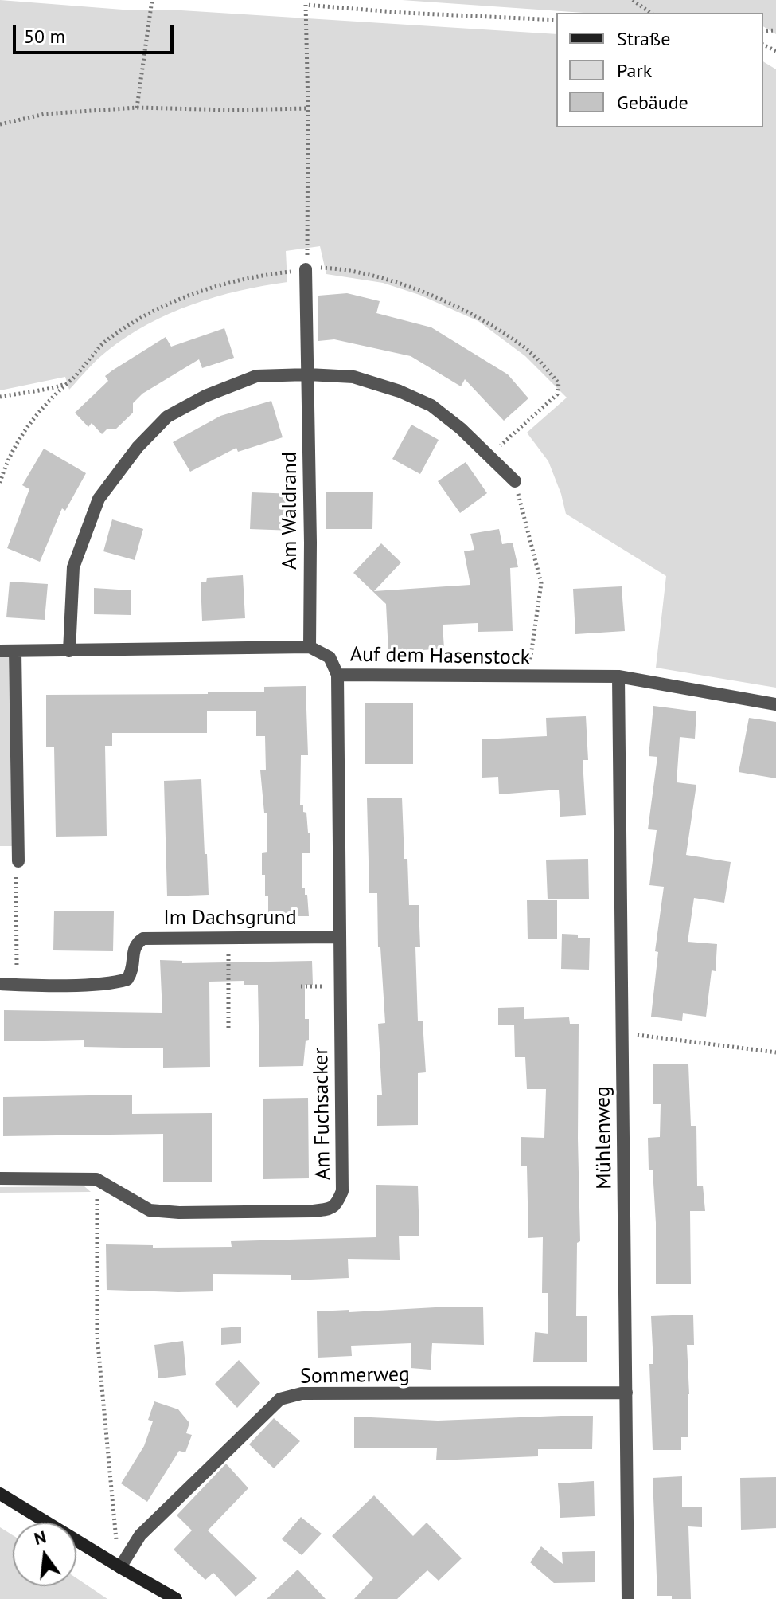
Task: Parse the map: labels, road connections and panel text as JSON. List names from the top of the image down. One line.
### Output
{"streets":{"street":["Am Waldrand","Auf dem Hasenstock","Im Dachsgrund","Am Fuchsacker","Mühlenweg","Sommerweg"]},"crossings":[["Am Waldrand","Auf dem Hasenstock"],["Auf dem Hasenstock","Am Fuchsacker"],["Auf dem Hasenstock","Mühlenweg"],["Im Dachsgrund","Am Fuchsacker"],["Mühlenweg","Sommerweg"]],"legend":["Straße","Park","Gebäude"],"scale_bar":"50 m","north":"top"}
